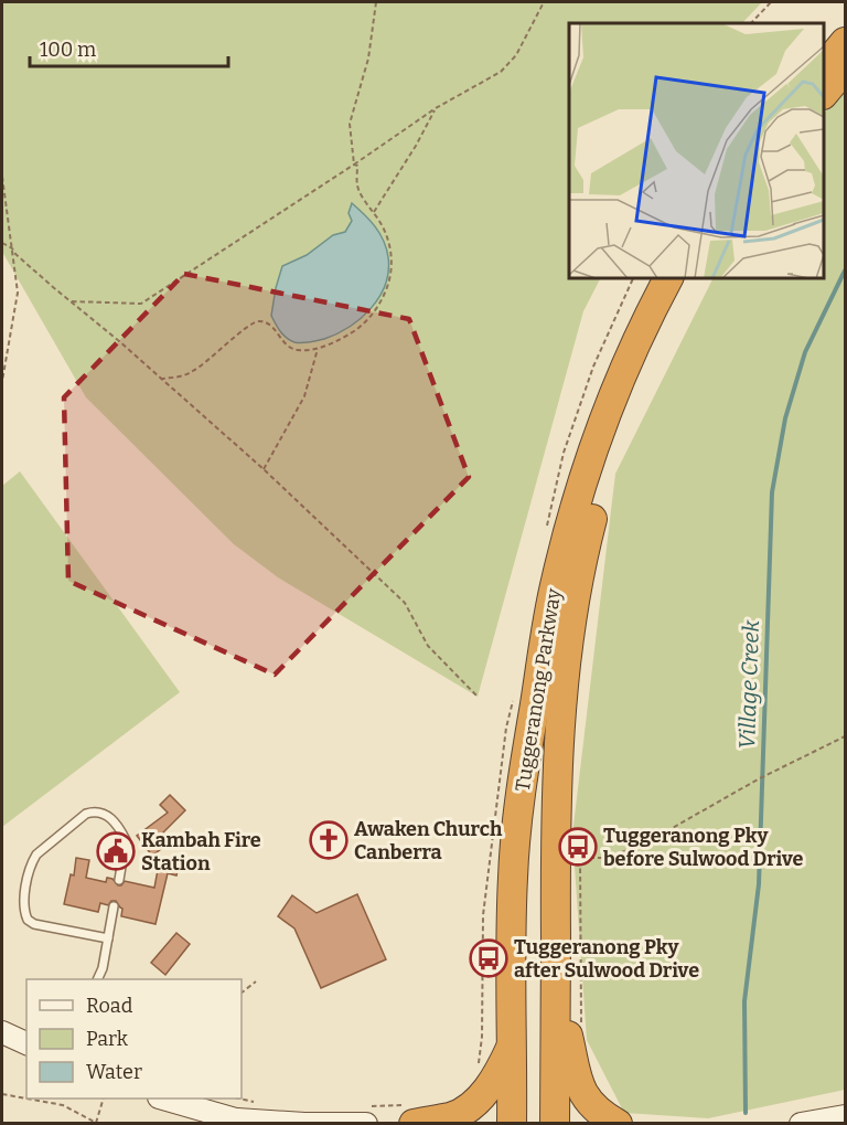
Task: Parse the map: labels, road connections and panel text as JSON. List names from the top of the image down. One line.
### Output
{"streets":{"highway":["Tuggeranong Parkway"]},"water":["Village Creek"],"places":{"church":["Awaken Church Canberra"],"bus stop":["Tuggeranong Pky before Sulwood Drive","Tuggeranong Pky after Sulwood Drive"],"public building":["Kambah Fire Station"]},"legend":["Road","Park","Water"],"scale_bar":"100 m"}
